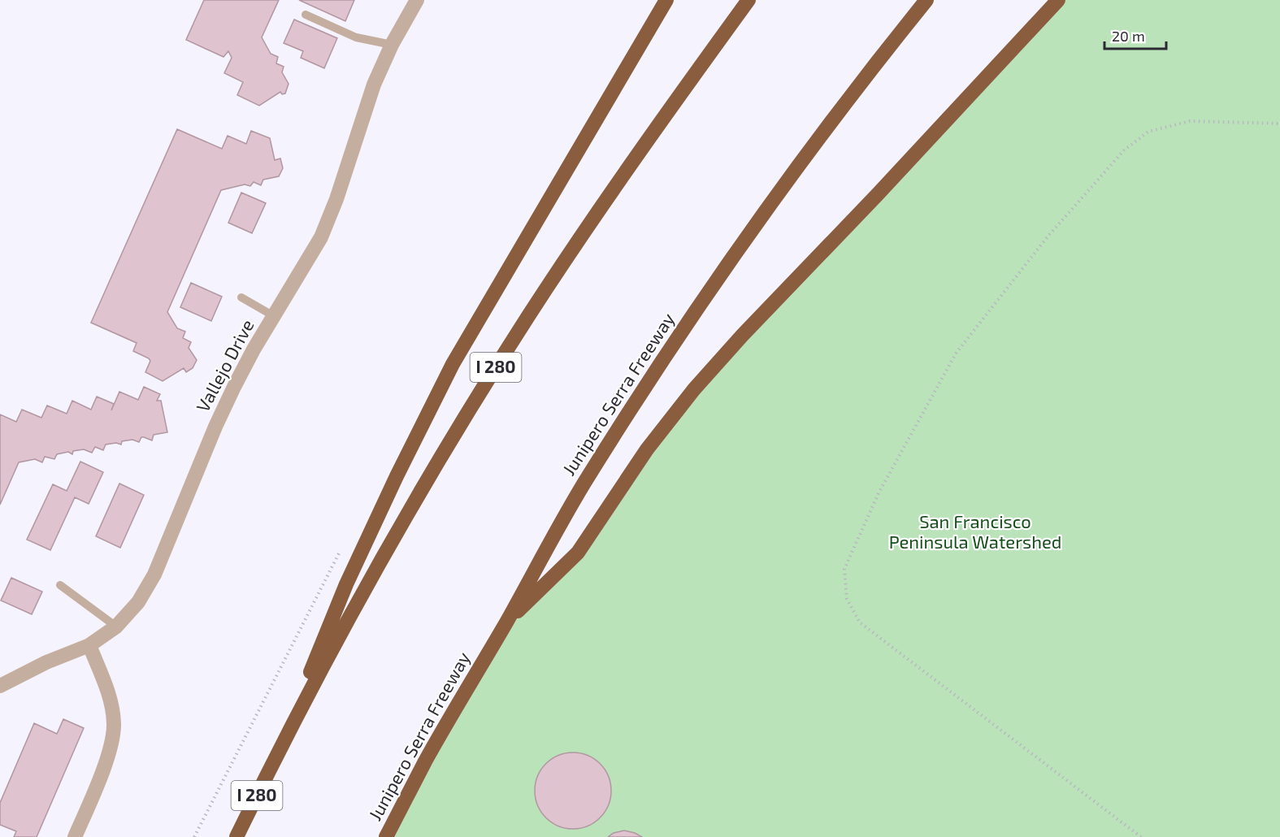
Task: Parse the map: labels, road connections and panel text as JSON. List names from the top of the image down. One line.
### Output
{"streets":{"highway":["I 280","Junipero Serra Freeway"],"street":["Vallejo Drive"]},"parks":["San Francisco Peninsula Watershed"],"scale_bar":"20 m"}
